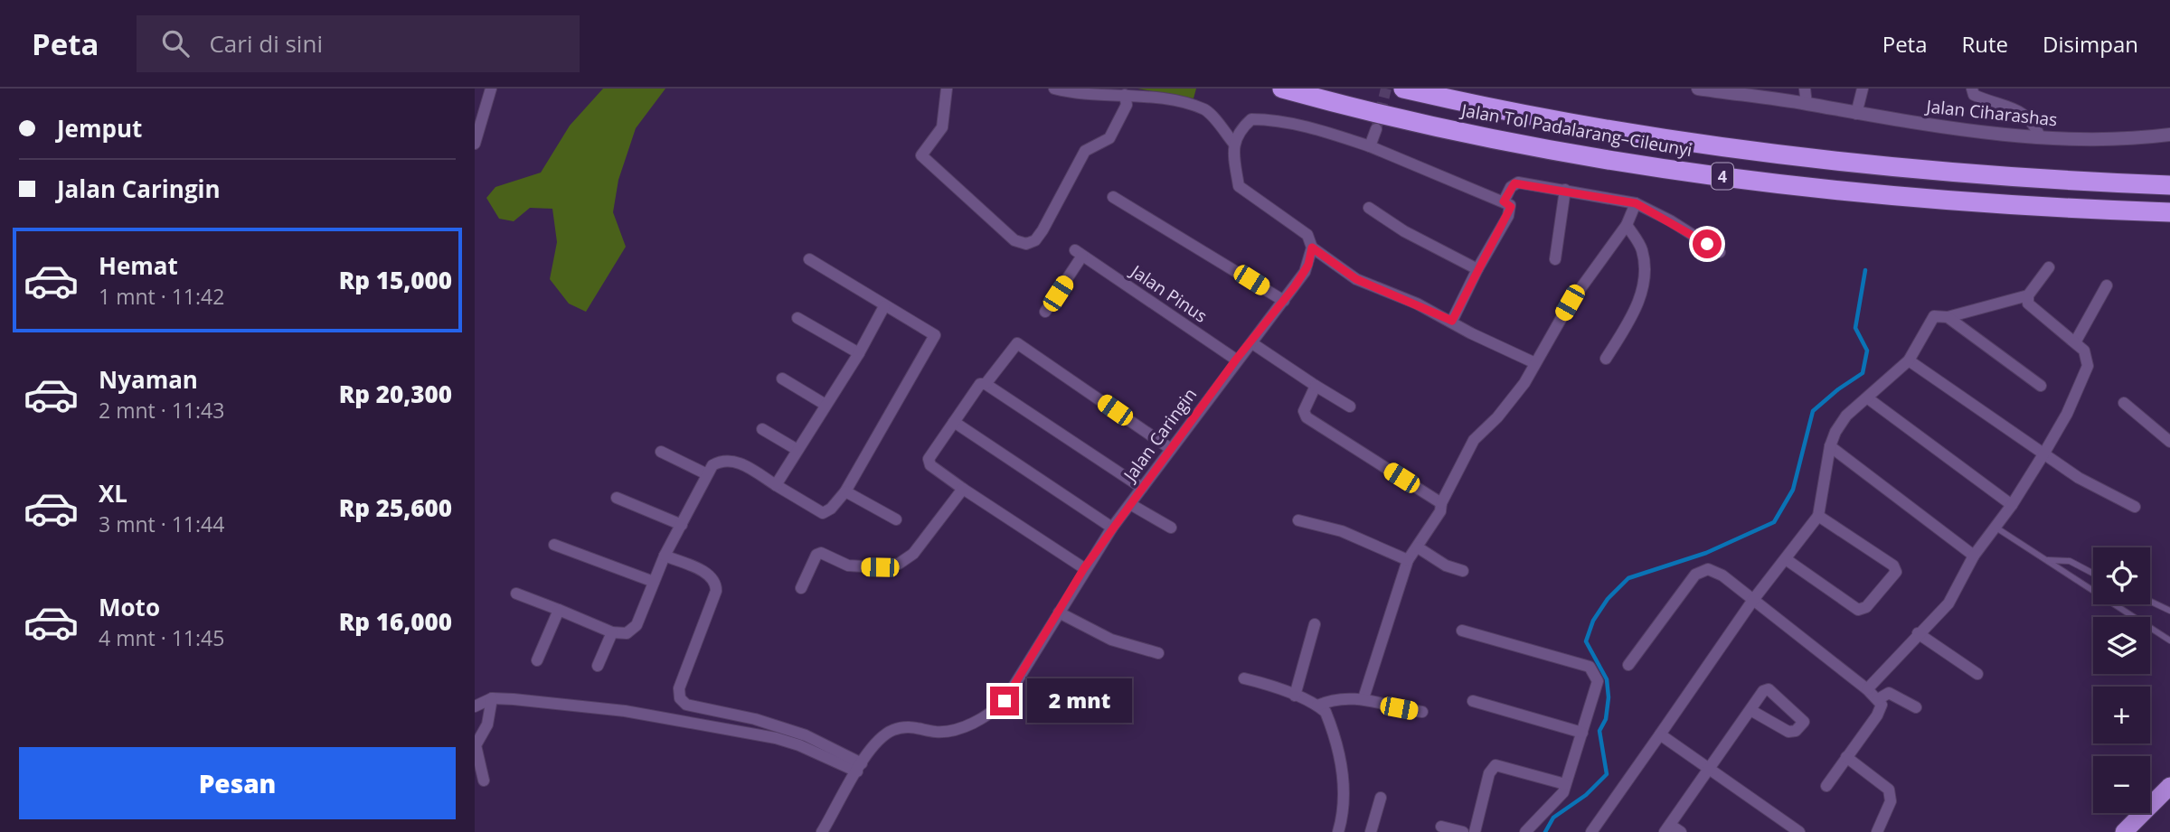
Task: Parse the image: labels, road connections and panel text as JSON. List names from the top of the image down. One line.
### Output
{"streets":{"highway":["Jalan Tol Padalarang–Cileunyi","4"],"street":["Jalan Ciharashas","Jalan Pinus","Jalan Caringin"]},"crossings":[["Jalan Pinus","Jalan Caringin"]],"page":{"header":"Peta","search":"Cari di sini","nav":["Peta","Rute","Disimpan"],"banner":["Jemput","Jalan Caringin"],"list":[{"name":"Hemat","note":"1 mnt · 11:42","value":"Rp 15,000"},{"name":"Nyaman","note":"2 mnt · 11:43","value":"Rp 20,300"},{"name":"XL","note":"3 mnt · 11:44","value":"Rp 25,600"},{"name":"Moto","note":"4 mnt · 11:45","value":"Rp 16,000"}],"map_buttons":["+","−"],"bubble":"2 mnt","buttons":"Pesan"}}
